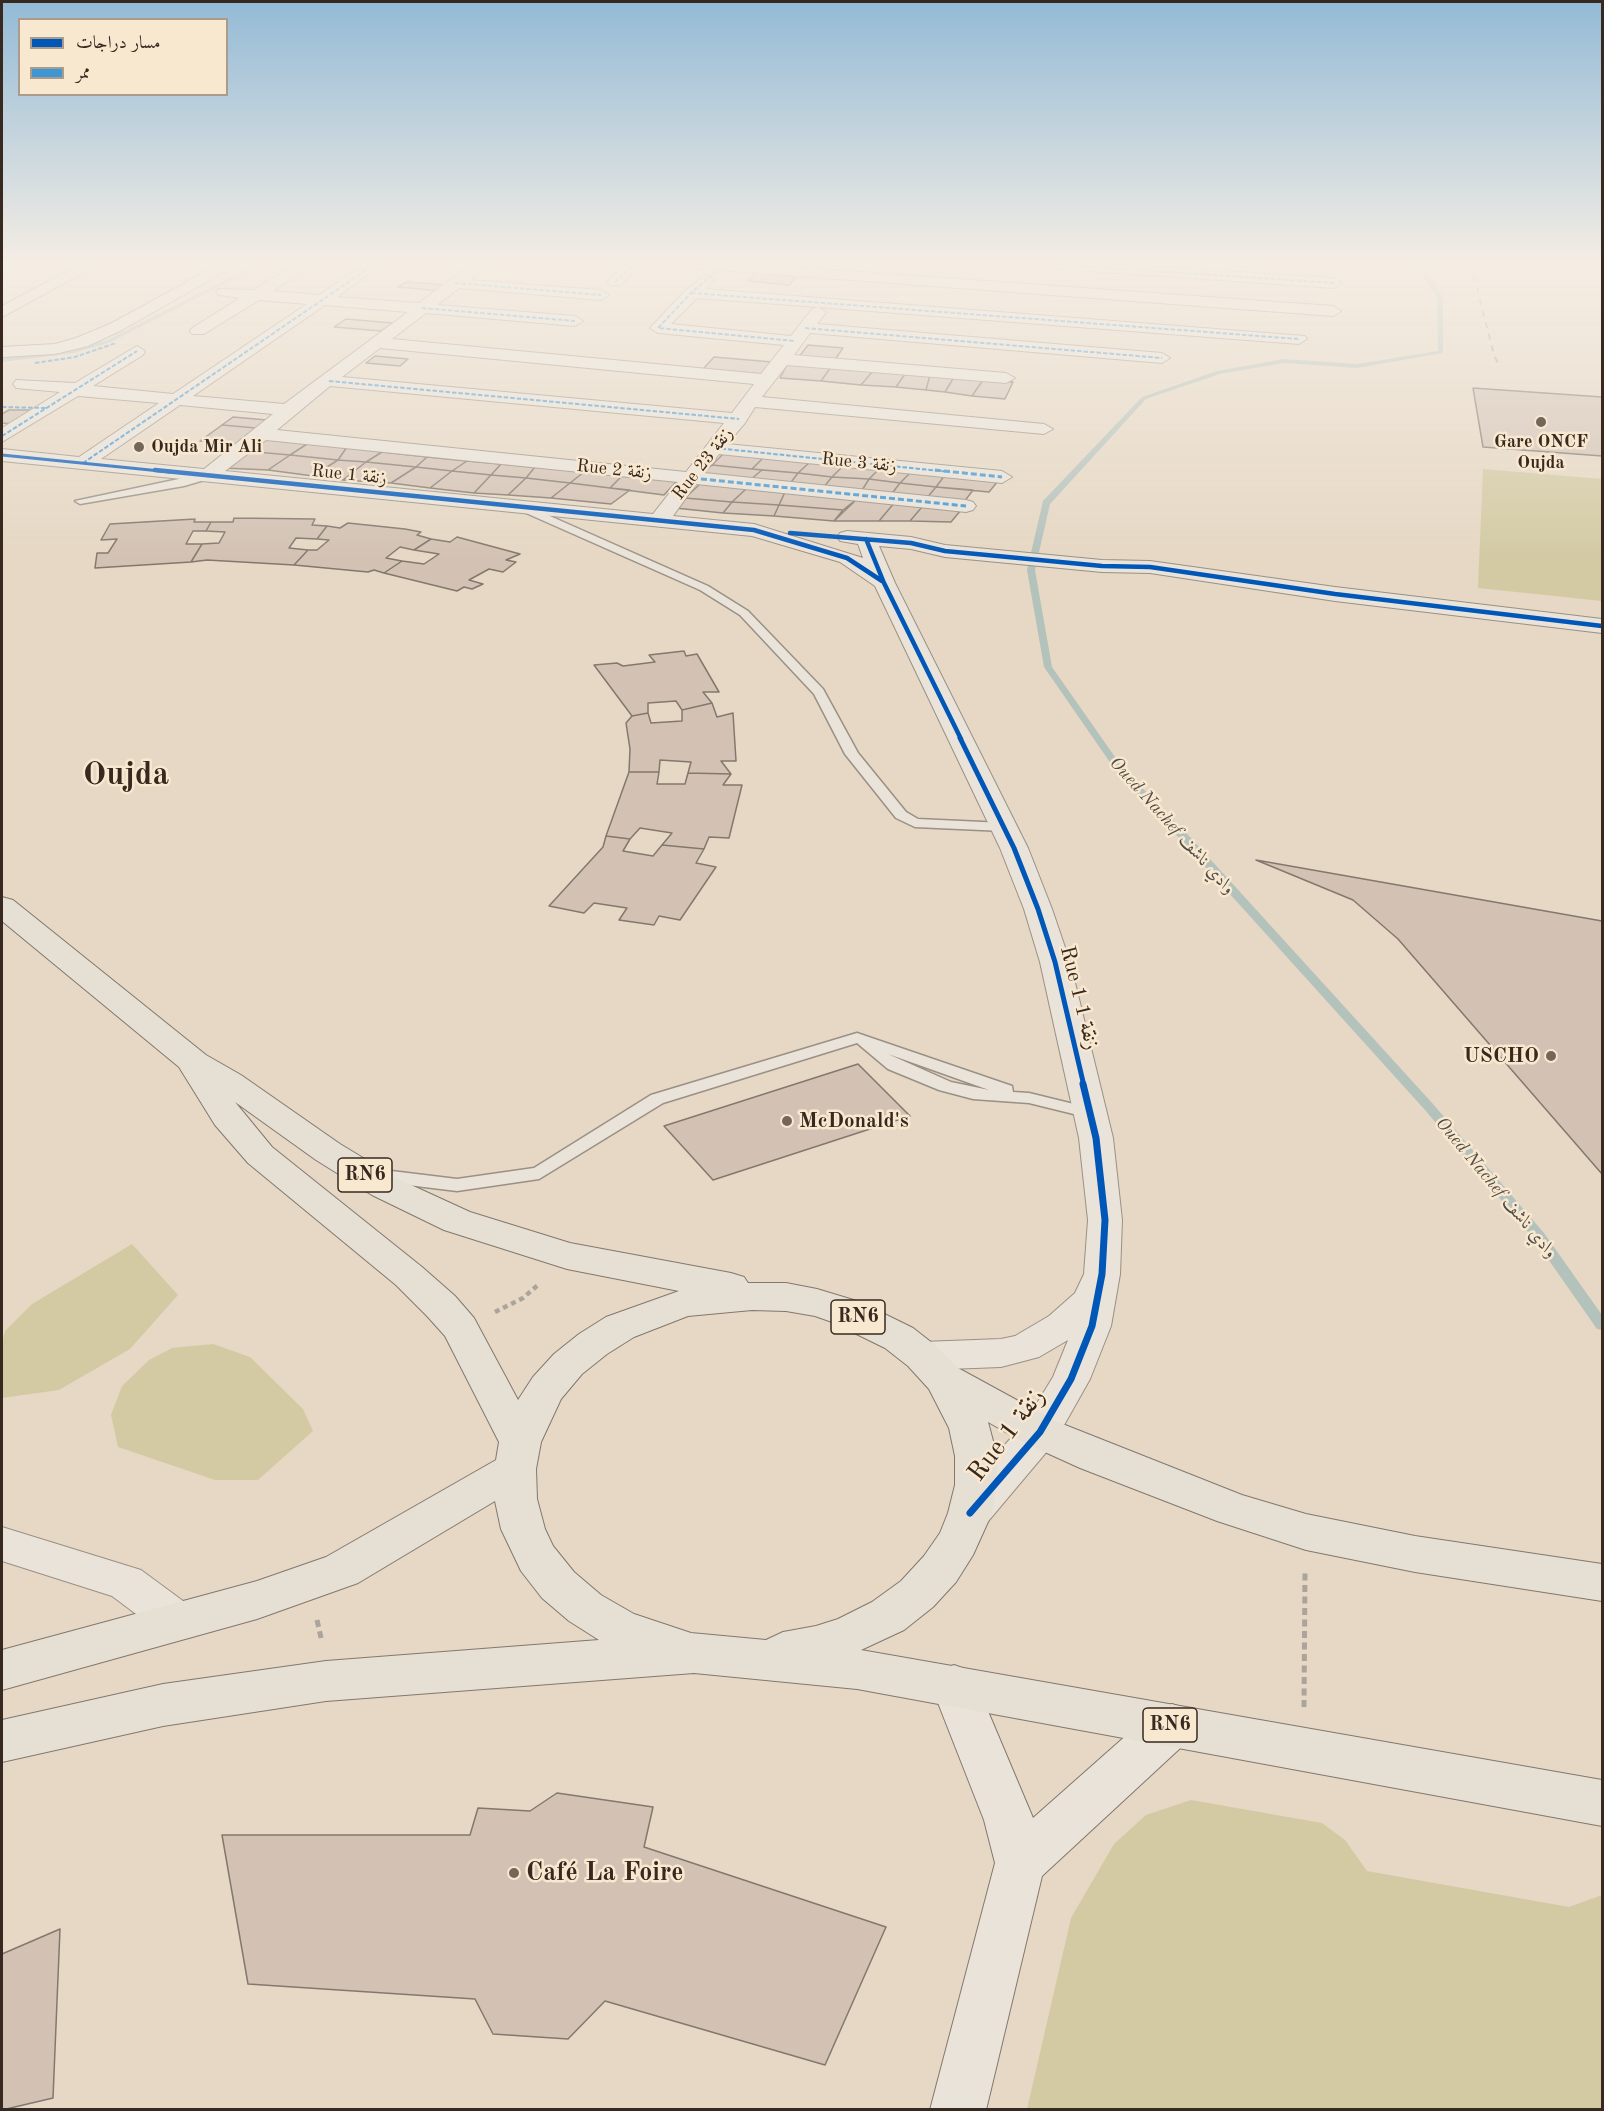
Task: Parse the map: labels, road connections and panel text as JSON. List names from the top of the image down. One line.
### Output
{"streets":{"main road":["RN6"],"street":["Rue 3 زنقة","Rue 23 زنقة","Rue 2 زنقة","Rue زنقة 1","Rue 1 زنقة 1","Rue 1 زنقة"]},"crossings":[["Rue 3 زنقة","Rue 23 زنقة"],["Rue 23 زنقة","Rue 2 زنقة"],["Rue 23 زنقة","Rue زنقة 1"],["Rue زنقة 1","Rue 1 زنقة 1"],["Rue 1 زنقة 1","Rue 1 زنقة"],["RN6","Rue 1 زنقة"]],"districts":["Oujda"],"water":["Oued Nachef وادي ناشف"],"places":["Gare ONCF Oujda","Oujda Mir Ali","USCHO","McDonald's","Café La Foire"],"legend":["مسار دراجات","ممر"]}
